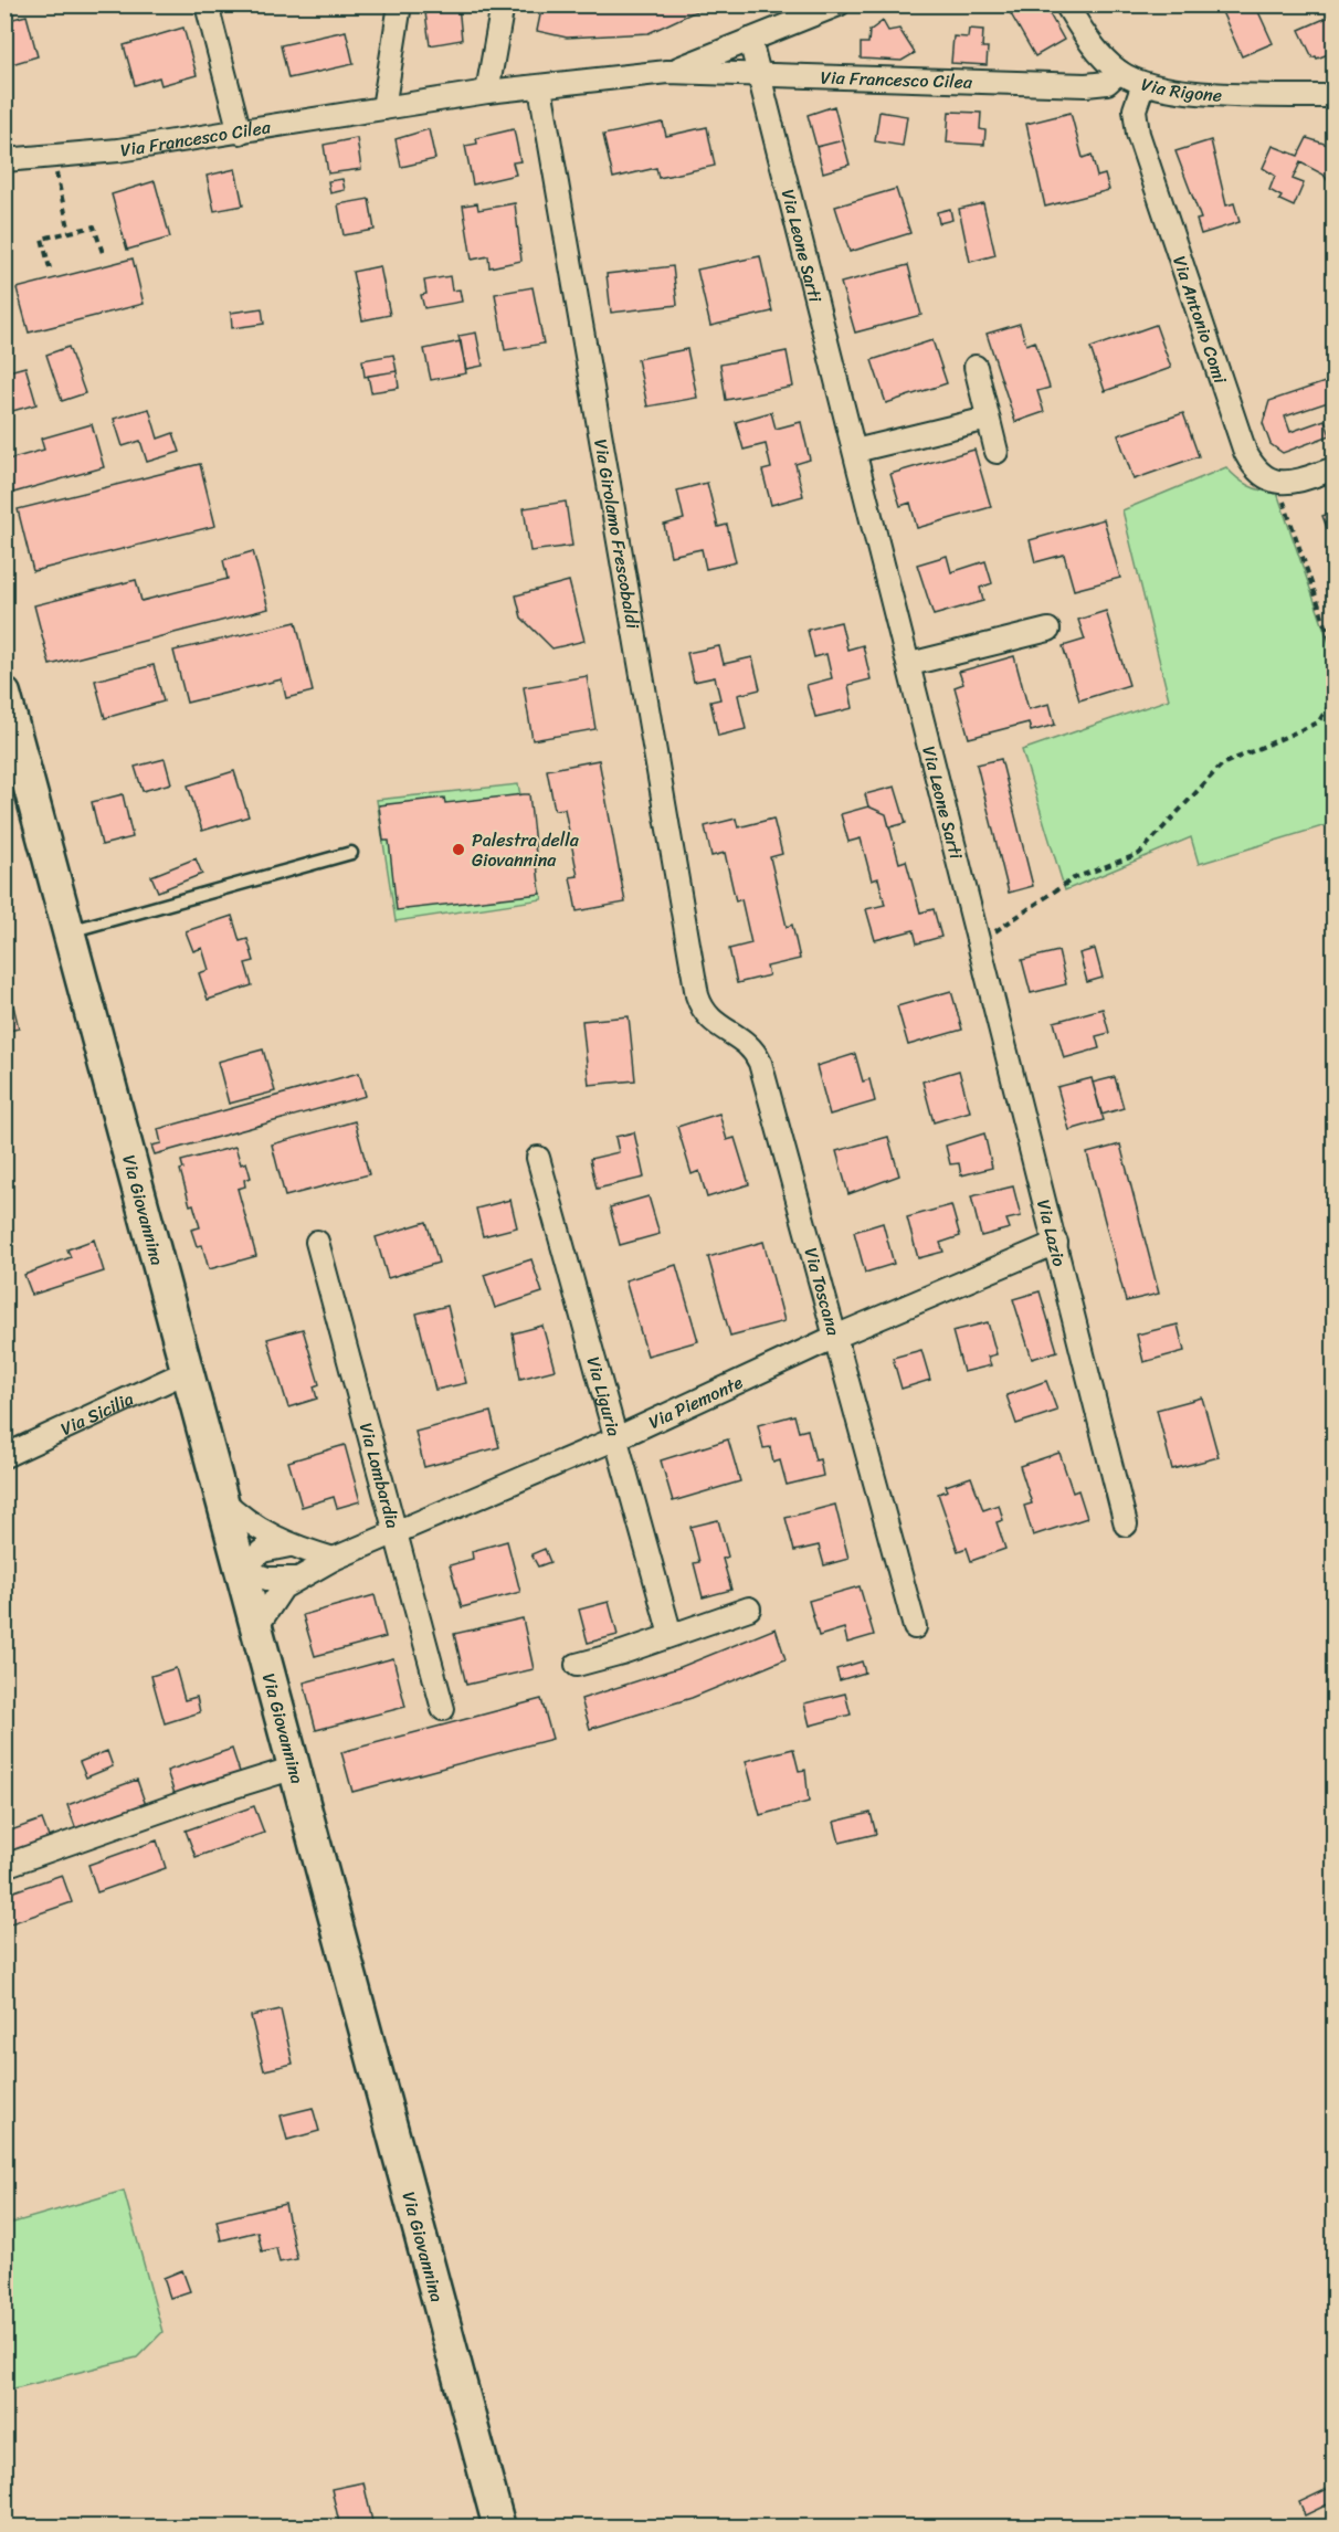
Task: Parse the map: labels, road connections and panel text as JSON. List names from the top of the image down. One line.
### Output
{"streets":{"street":["Via Francesco Cilea","Via Rigone","Via Leone Sarti","Via Antonio Comi","Via Girolamo Frescobaldi","Via Giovannina","Via Lazio","Via Toscana","Via Liguria","Via Piemonte","Via Sicilia","Via Lombardia"]},"crossings":[["Via Francesco Cilea","Via Rigone"],["Via Francesco Cilea","Via Leone Sarti"],["Via Francesco Cilea","Via Girolamo Frescobaldi"],["Via Rigone","Via Antonio Comi"],["Via Leone Sarti","Via Lazio"],["Via Girolamo Frescobaldi","Via Toscana"],["Via Giovannina","Via Piemonte"],["Via Giovannina","Via Sicilia"],["Via Lazio","Via Piemonte"],["Via Toscana","Via Piemonte"],["Via Liguria","Via Piemonte"],["Via Piemonte","Via Lombardia"]],"places":["Palestra della Giovannina"]}
